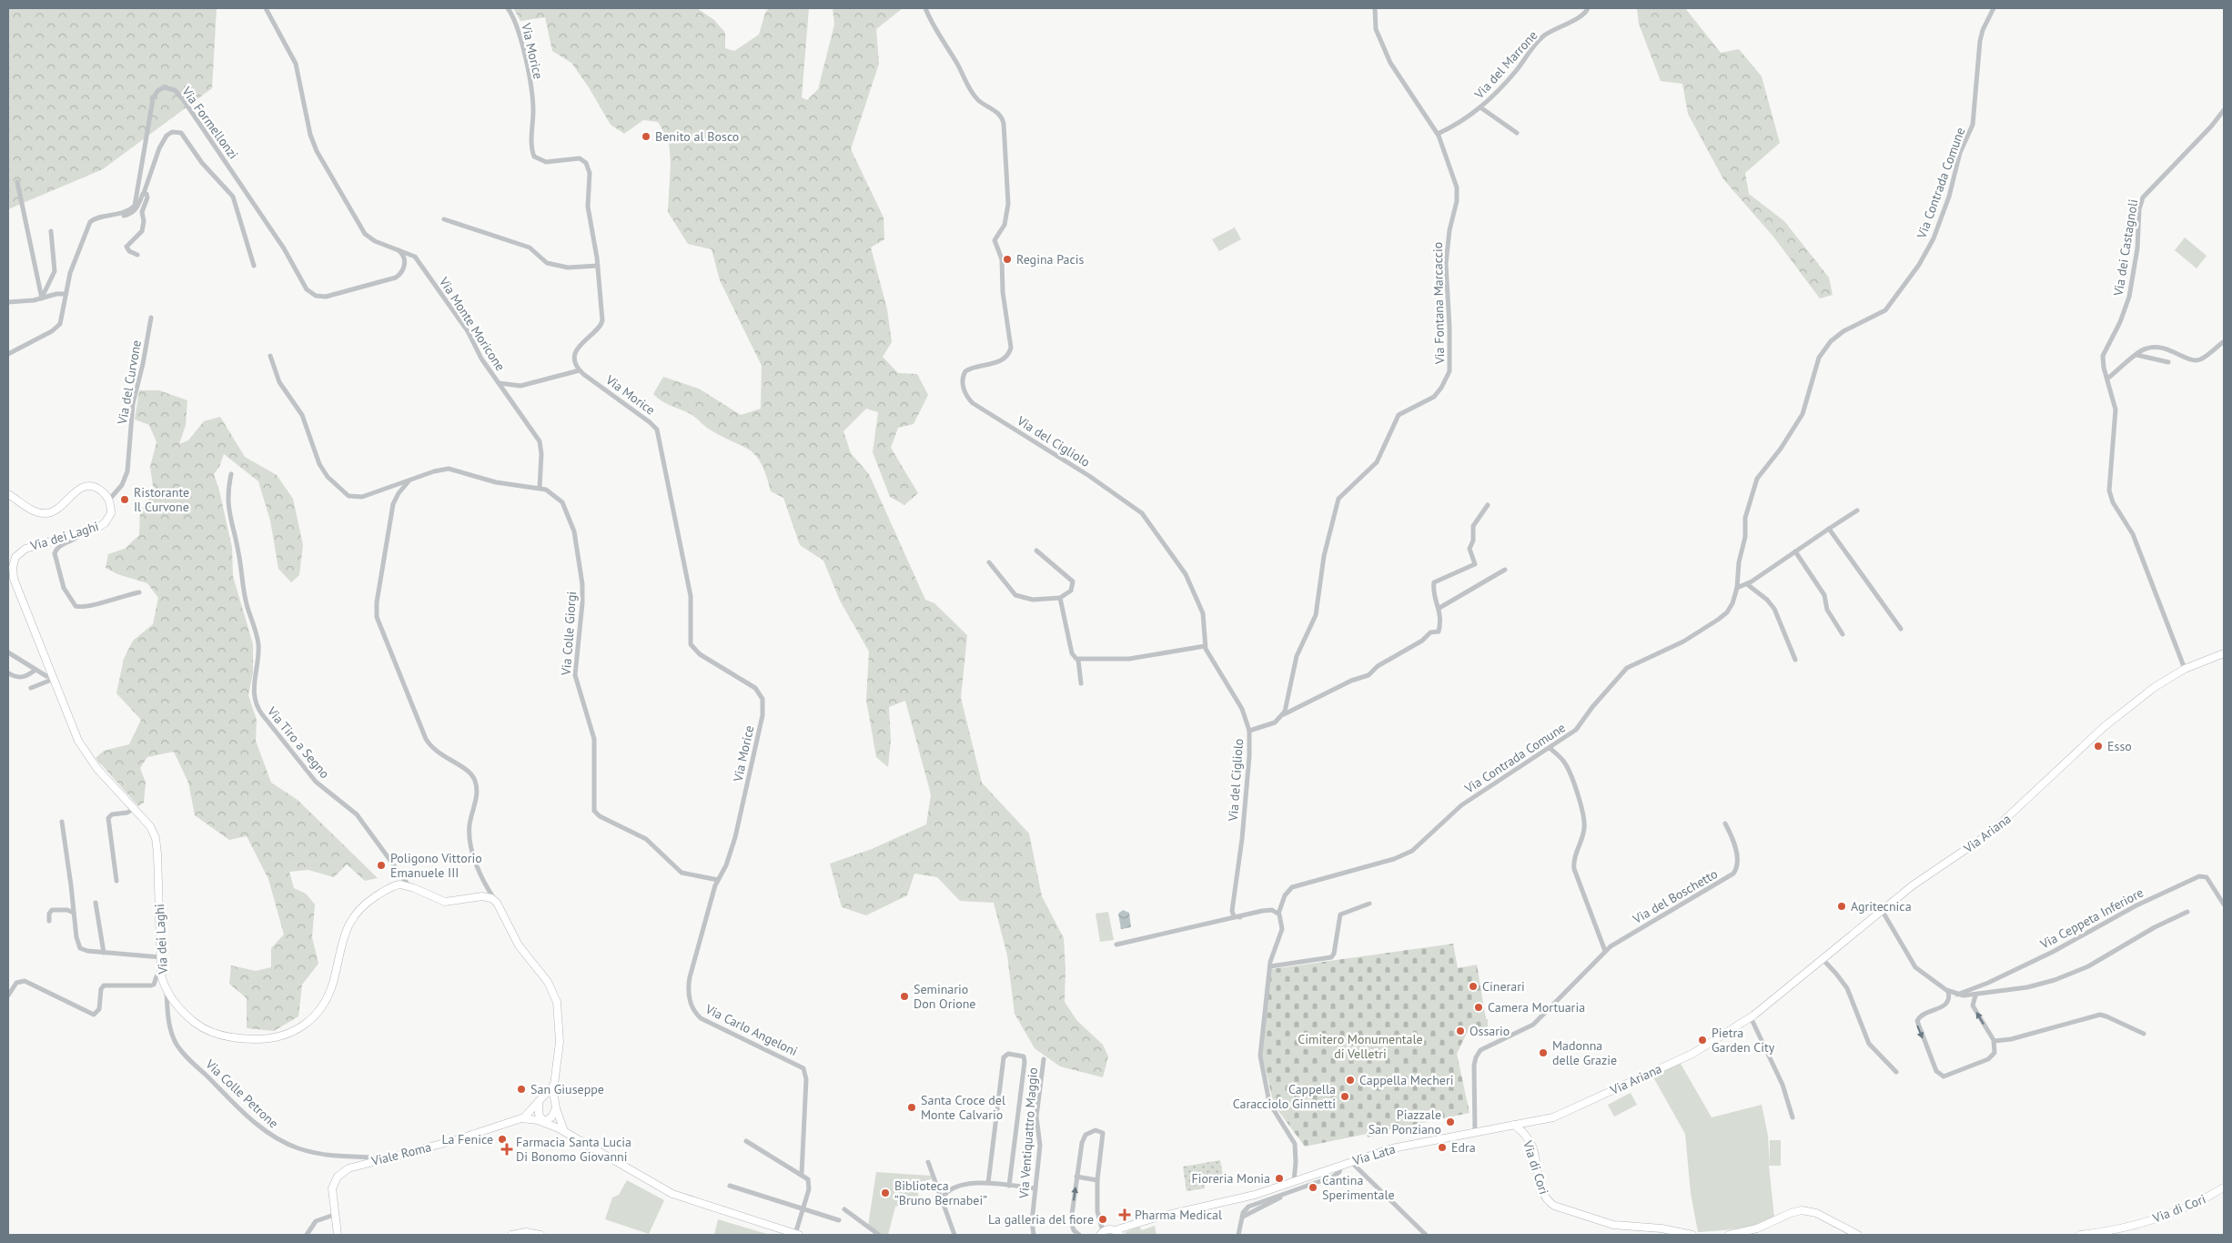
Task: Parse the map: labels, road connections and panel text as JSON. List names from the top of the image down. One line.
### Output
{"streets":{"main road":["Via dei Laghi","Via Ariana","Viale Roma","Via Lata","Via di Cori"],"street":["Via Morice","Via del Marrone","Via Formellonzi","Via Contrada Comune","Via dei Castagnoli","Via Fontana Marcaccio","Via Monte Moricone","Via del Curvone","Via del Cigliolo","Via Colle Giorgi","Via Tiro a Segno","Via del Boschetto","Via Ceppeta Inferiore","Via Carlo Angeloni","Via Colle Petrone","Via Ventiquattro Maggio"]},"crossings":[["Via Morice","Via Monte Moricone"],["Via Morice","Via Colle Giorgi"],["Via Morice","Via Carlo Angeloni"],["Via del Marrone","Via Fontana Marcaccio"],["Via Formellonzi","Via Monte Moricone"],["Via dei Castagnoli","Via Ariana"],["Via del Curvone","Via dei Laghi"],["Via dei Laghi","Via Tiro a Segno"],["Via dei Laghi","Via Colle Petrone"],["Via Colle Giorgi","Via Carlo Angeloni"],["Via Ariana","Via Lata"],["Via Ariana","Via di Cori"],["Via del Boschetto","Via Lata"],["Via Colle Petrone","Viale Roma"],["Via Lata","Via di Cori"]],"parks":["Cimitero Monumentale di Velletri"],"places":{"other":["Benito al Bosco","Regina Pacis","Ristorante Il Curvone","Esso","Poligono Vittorio Emanuele III","Agritecnica","Cinerari","Seminario Don Orione","Camera Mortuaria","Ossario","Pietra Garden City","Madonna delle Grazie","Cappella Mecheri","San Giuseppe","Cappella Caracciolo Ginnetti","Santa Croce del Monte Calvario","Piazzale San Ponziano","La Fenice","Edra","Fioreria Monia","Cantina Sperimentale","Biblioteca “Bruno Bernabei”","La galleria del fiore"],"health":["Farmacia Santa Lucia Di Bonomo Giovanni","Pharma Medical"]}}
